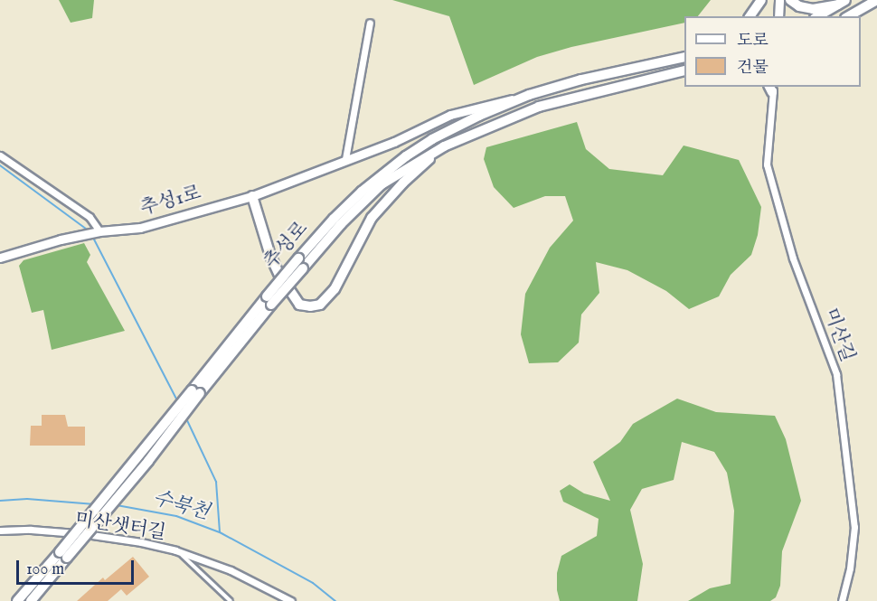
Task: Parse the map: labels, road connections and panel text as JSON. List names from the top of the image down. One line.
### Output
{"streets":{"main road":["추성로"],"street":["추성1로","미산길","미산샛터길"]},"crossings":[["추성1로","추성로"]],"water":["수북천"],"legend":["도로","건물"],"scale_bar":"100 m"}
